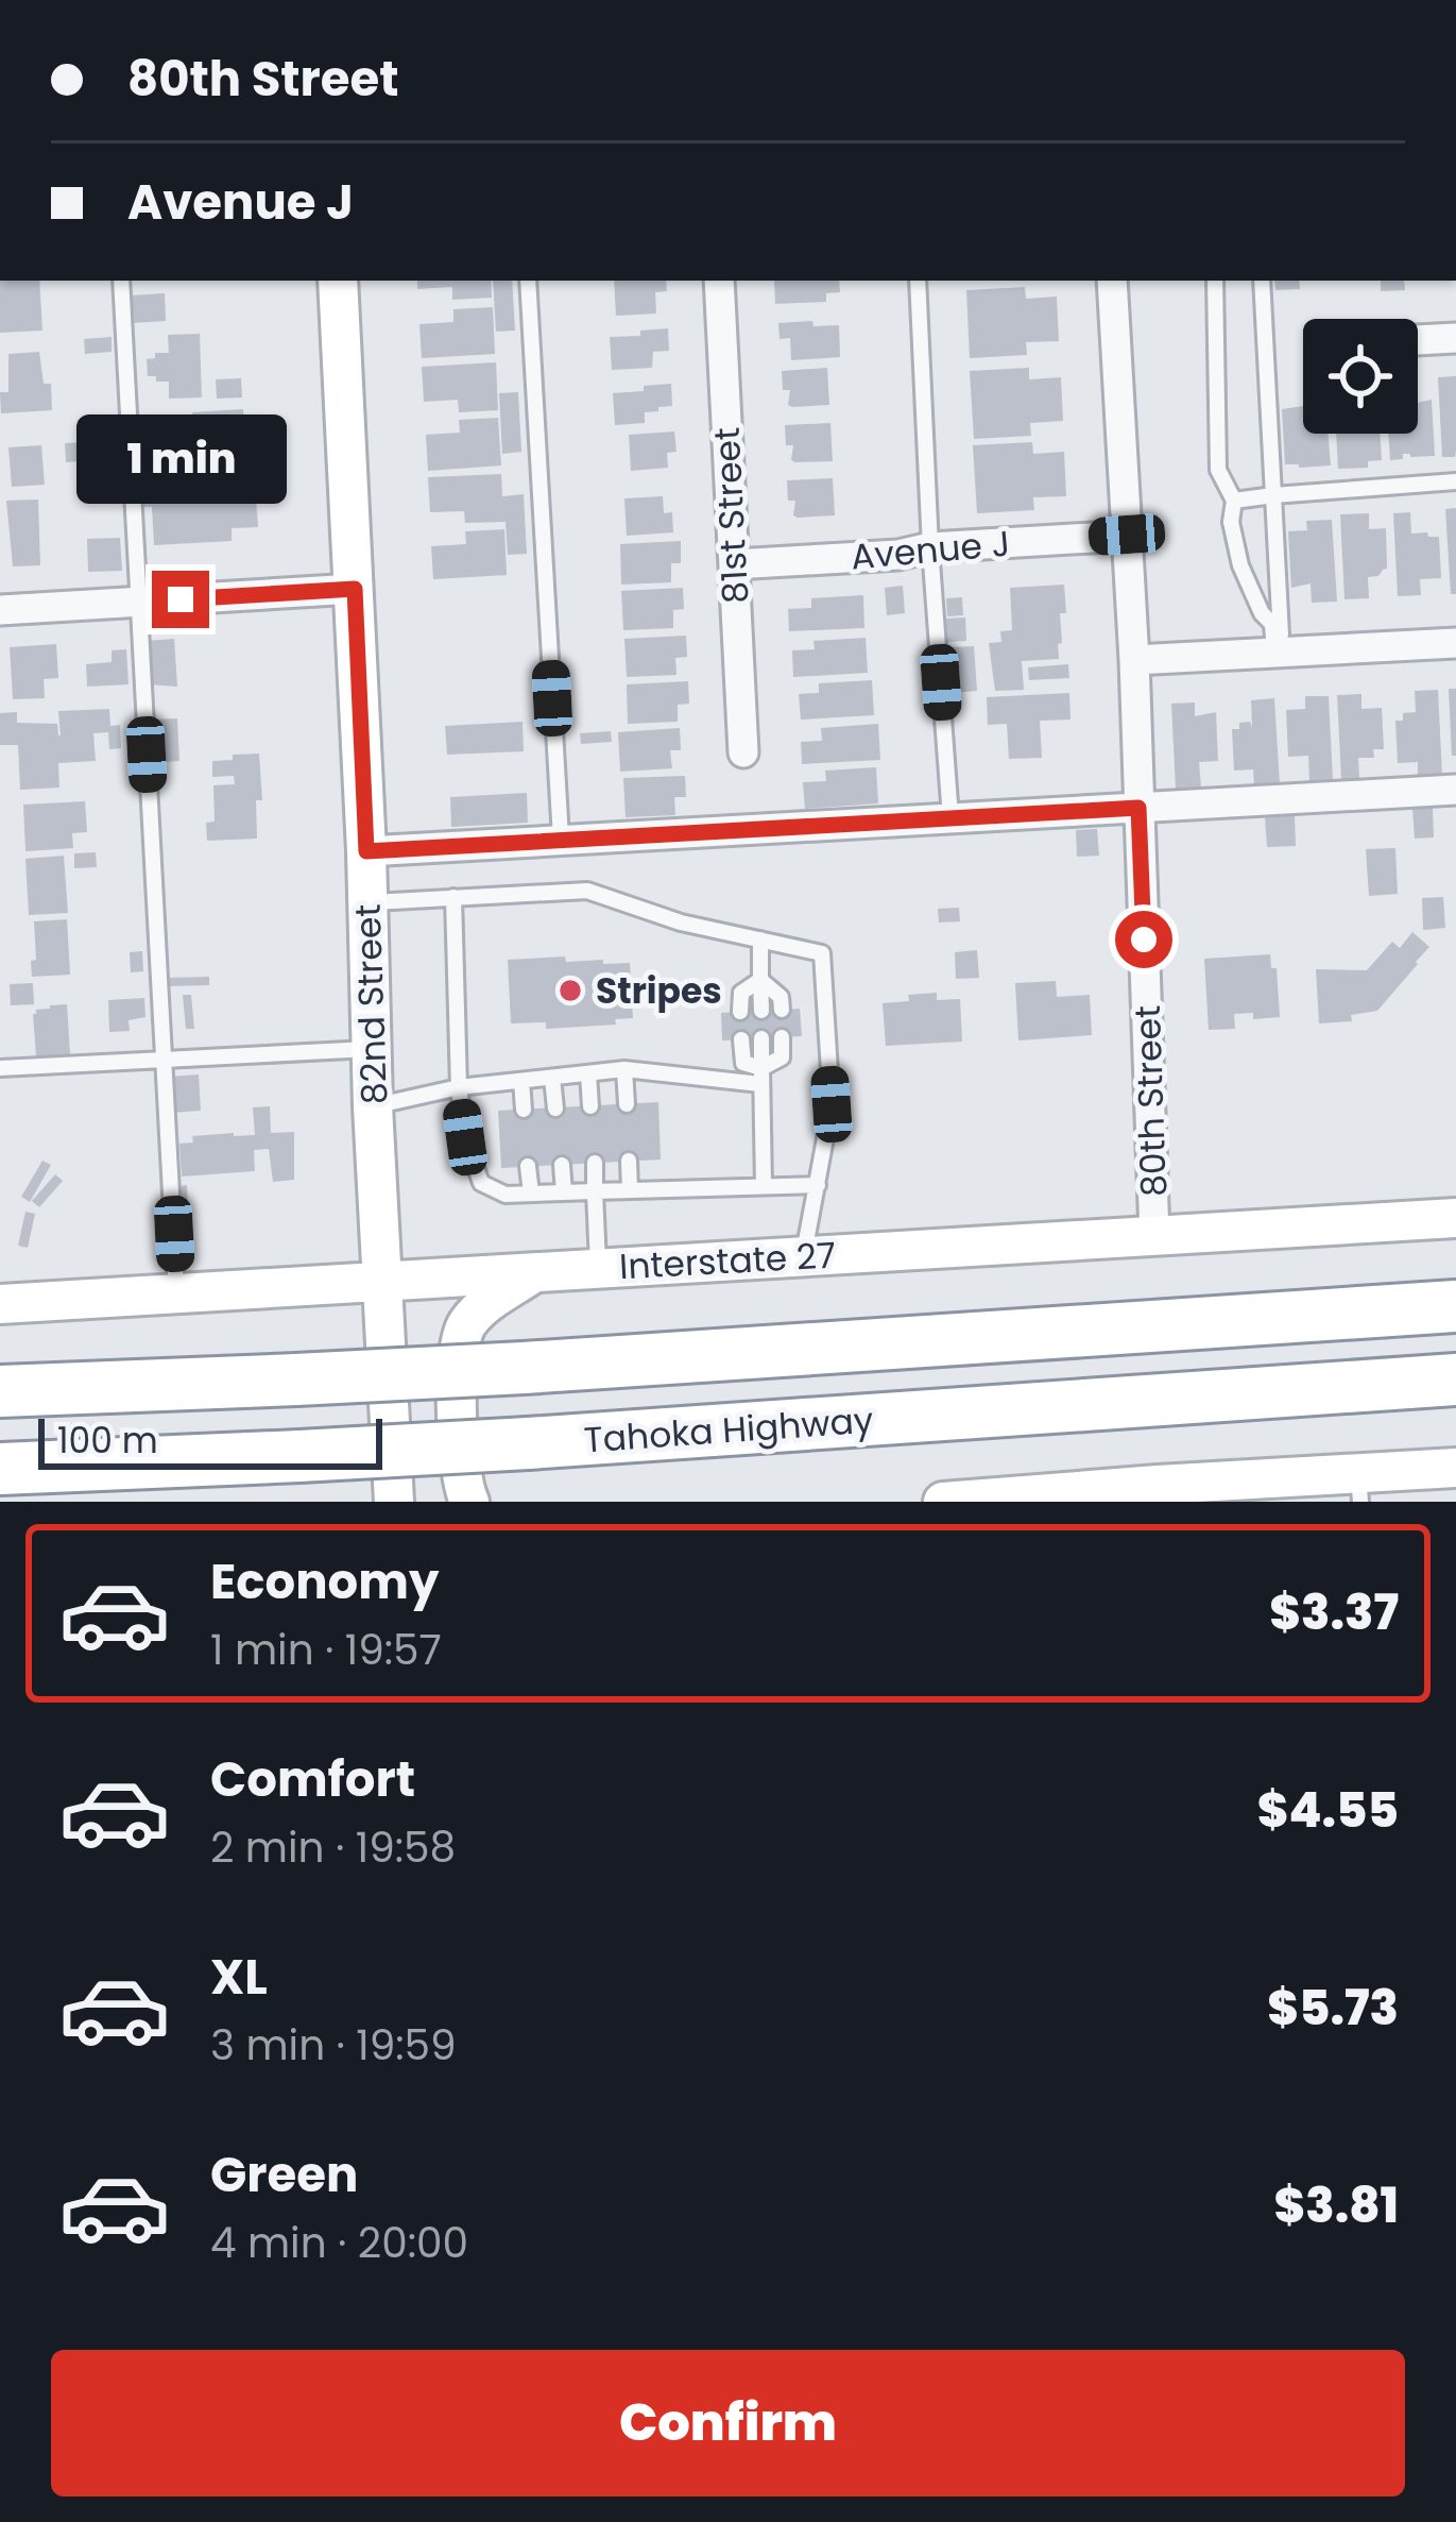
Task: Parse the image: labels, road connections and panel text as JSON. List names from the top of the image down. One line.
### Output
{"streets":{"highway":["Tahoka Highway"],"main road":["82nd Street","Interstate 27"],"street":["81st Street","Avenue J","80th Street"]},"crossings":[["81st Street","Avenue J"],["Avenue J","80th Street"],["82nd Street","Interstate 27"],["80th Street","Interstate 27"]],"places":["Stripes"],"scale_bar":"100 m","page":{"banner":["80th Street","Avenue J"],"bubble":"1 min","scale":"100 m","list":[{"name":"Economy","note":"1 min · 19:57","value":"$3.37"},{"name":"Comfort","note":"2 min · 19:58","value":"$4.55"},{"name":"XL","note":"3 min · 19:59","value":"$5.73"},{"name":"Green","note":"4 min · 20:00","value":"$3.81"}],"buttons":"Confirm"}}
